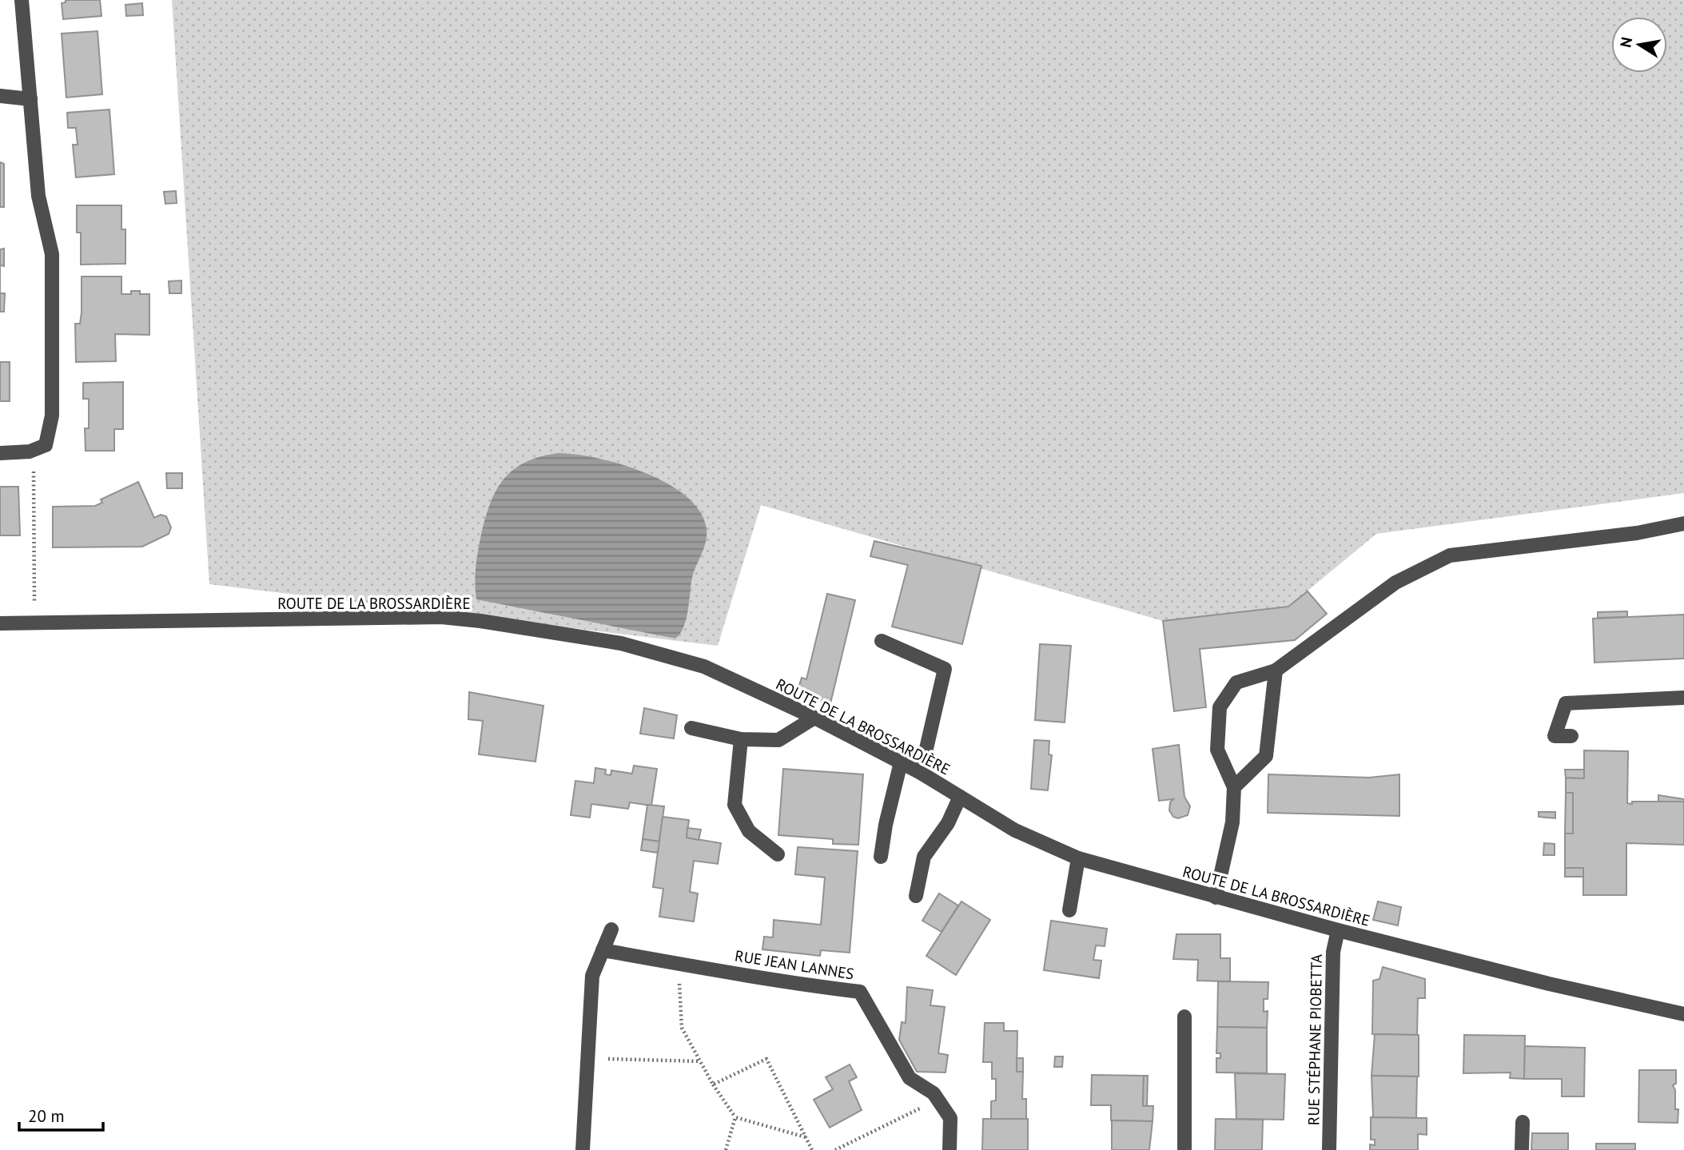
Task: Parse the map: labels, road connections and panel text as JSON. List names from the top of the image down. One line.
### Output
{"streets":{"street":["ROUTE DE LA BROSSARDIÈRE","RUE JEAN LANNES","RUE STÉPHANE PIOBETTA"]},"crossings":[["ROUTE DE LA BROSSARDIÈRE","RUE STÉPHANE PIOBETTA"]],"scale_bar":"20 m","north":"left"}
